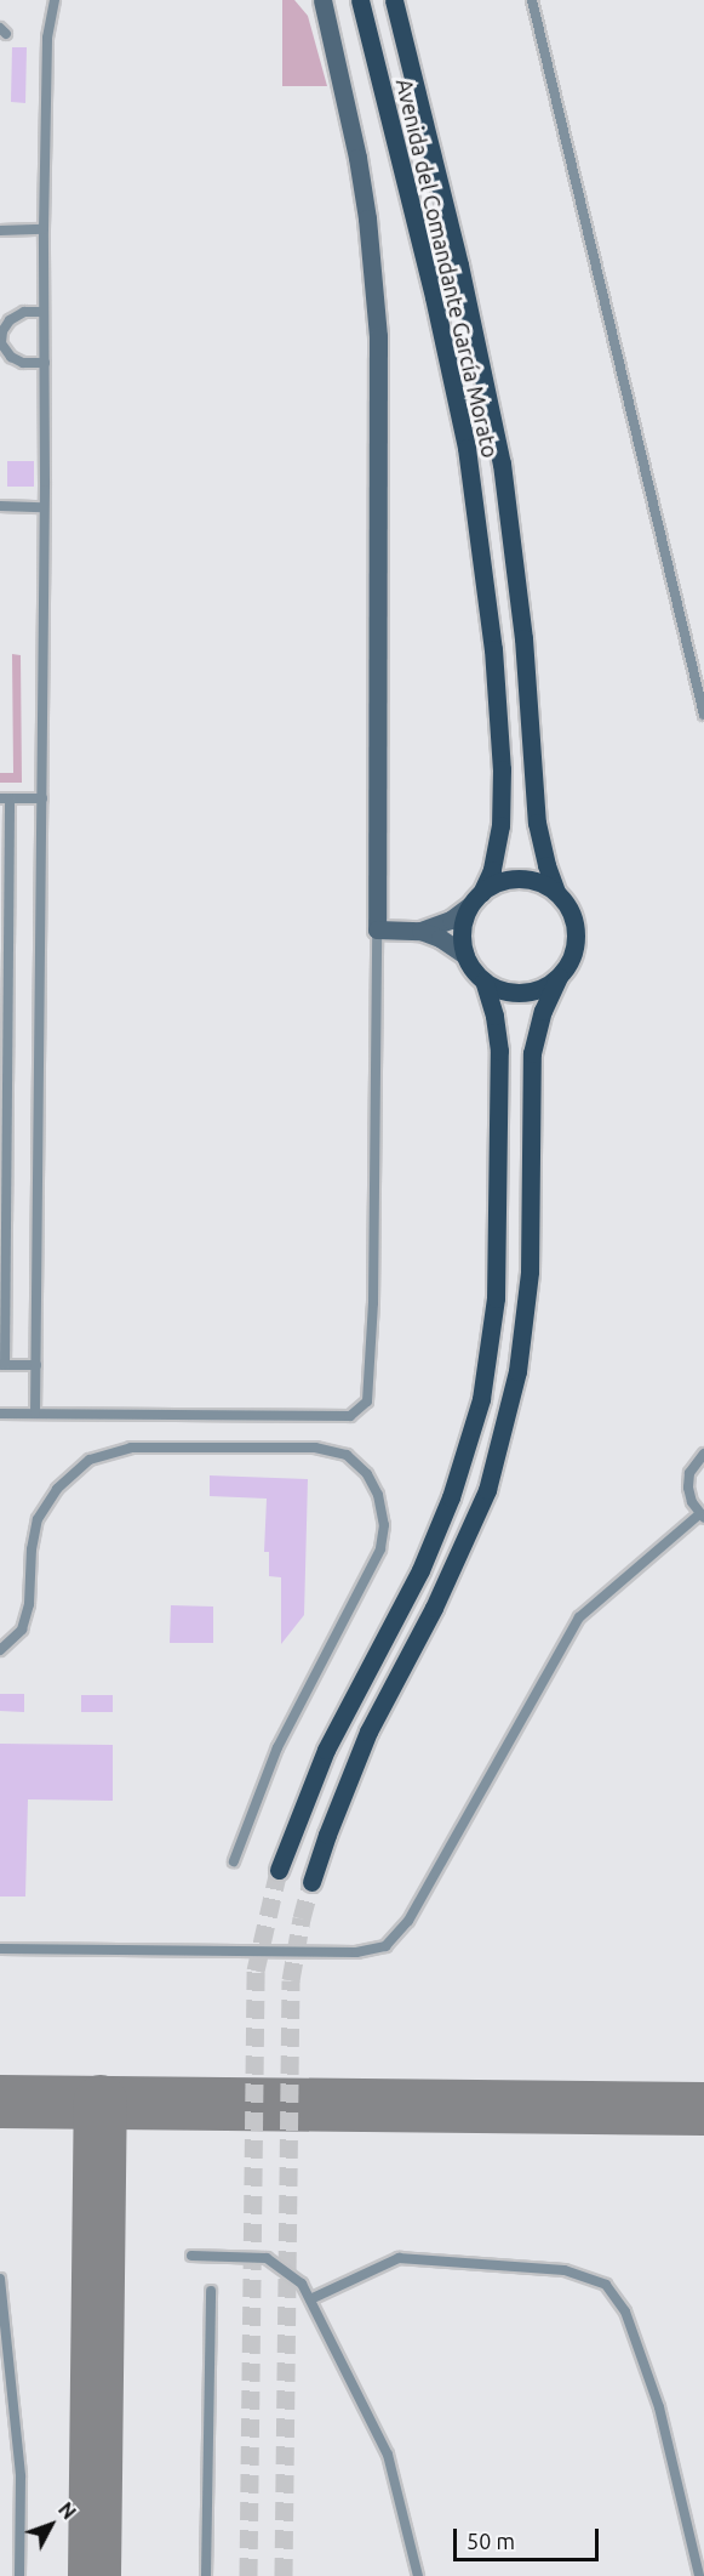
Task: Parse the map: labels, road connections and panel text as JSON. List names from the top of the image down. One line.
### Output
{"streets":{"main road":["Avenida del Comandante García Morato"]},"scale_bar":"50 m","north":"top right"}
